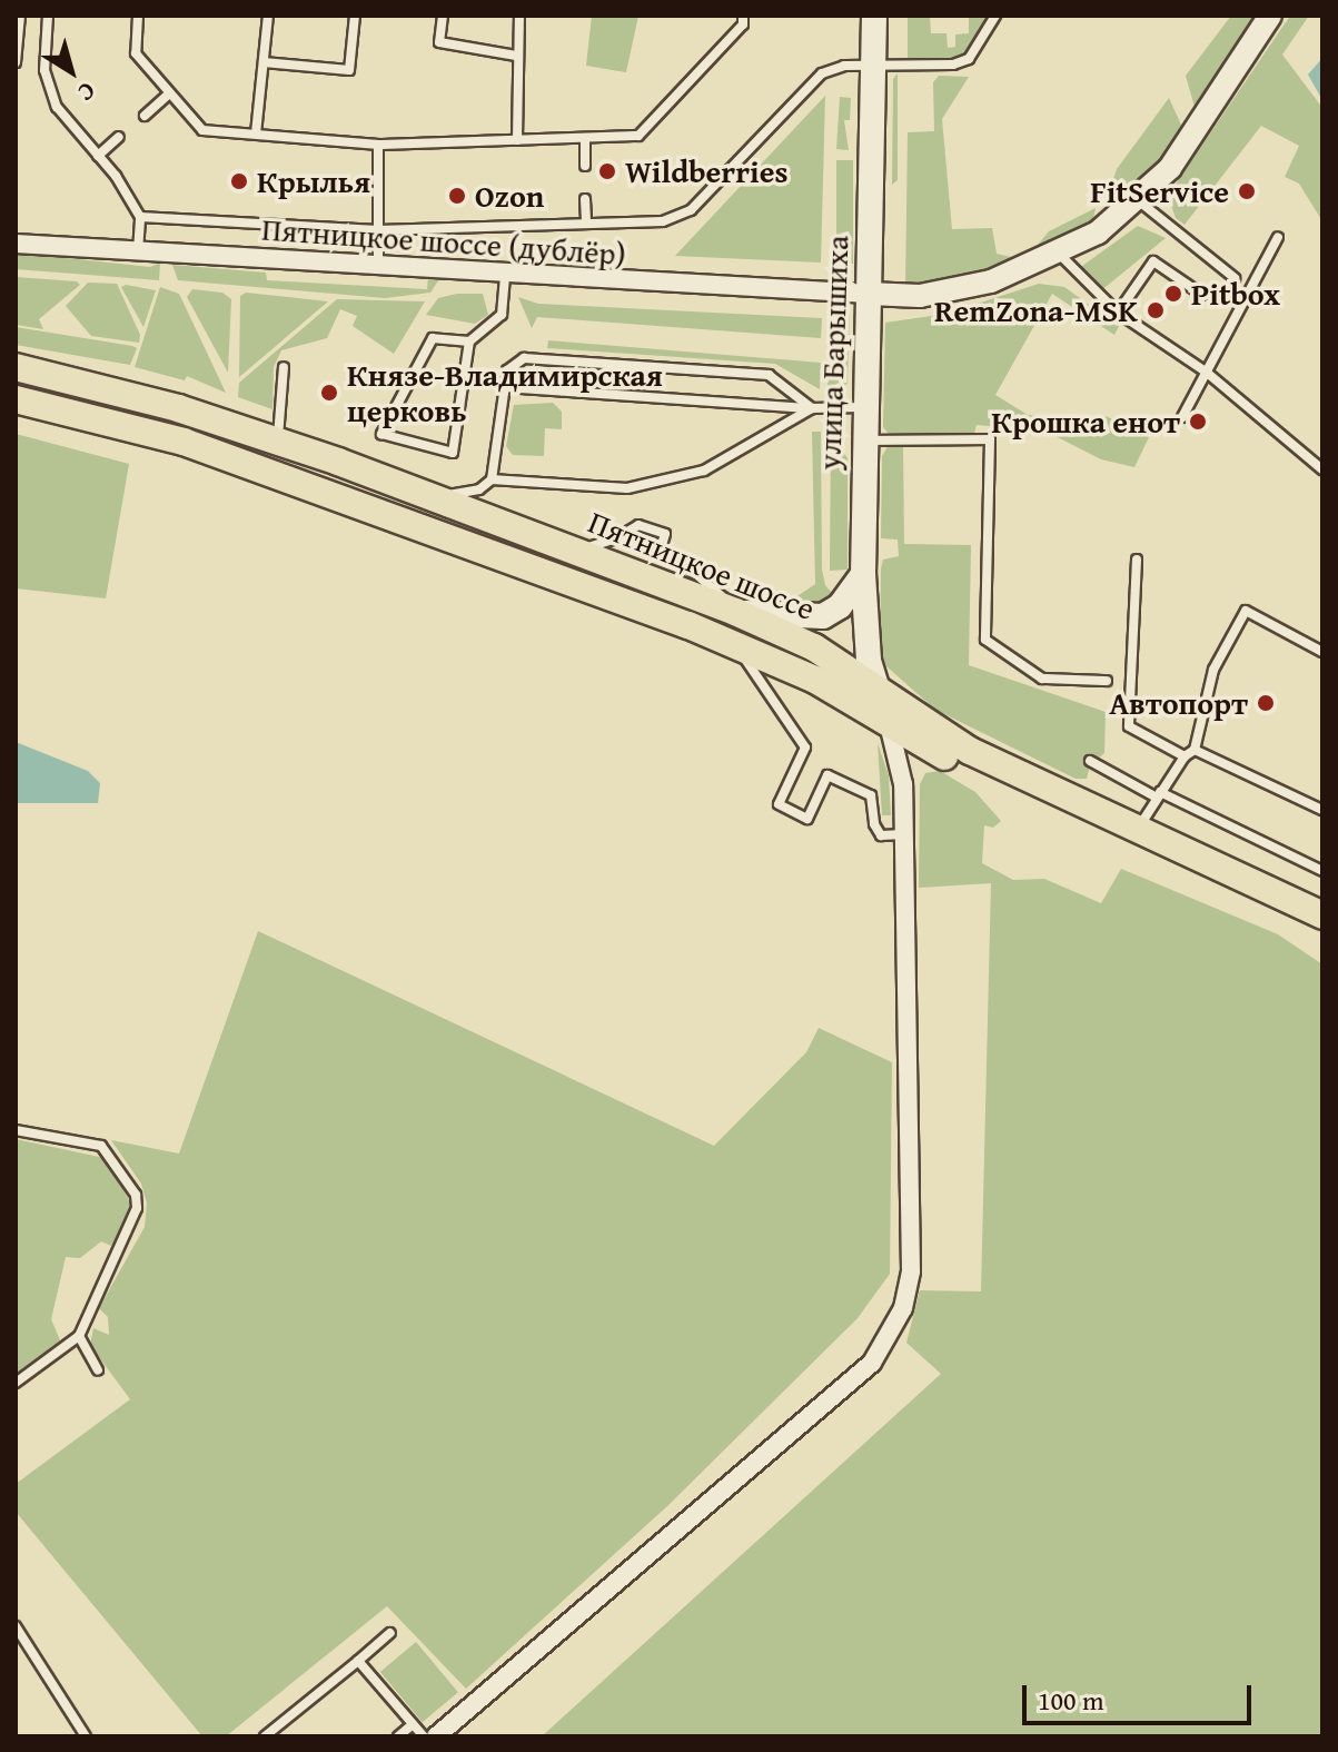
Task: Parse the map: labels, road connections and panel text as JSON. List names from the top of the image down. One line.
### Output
{"streets":{"main road":["улица Барышиха","Пятницкое шоссе"],"street":["Пятницкое шоссе (дублёр)"]},"crossings":[["Пятницкое шоссе (дублёр)","улица Барышиха"],["улица Барышиха","Пятницкое шоссе"]],"places":["Wildberries","Крылья","FitService","Ozon","Pitbox","RemZona-MSK","Князе-Владимирская церковь","Крошка енот","Автопорт"],"scale_bar":"100 m","north":"bottom right"}
